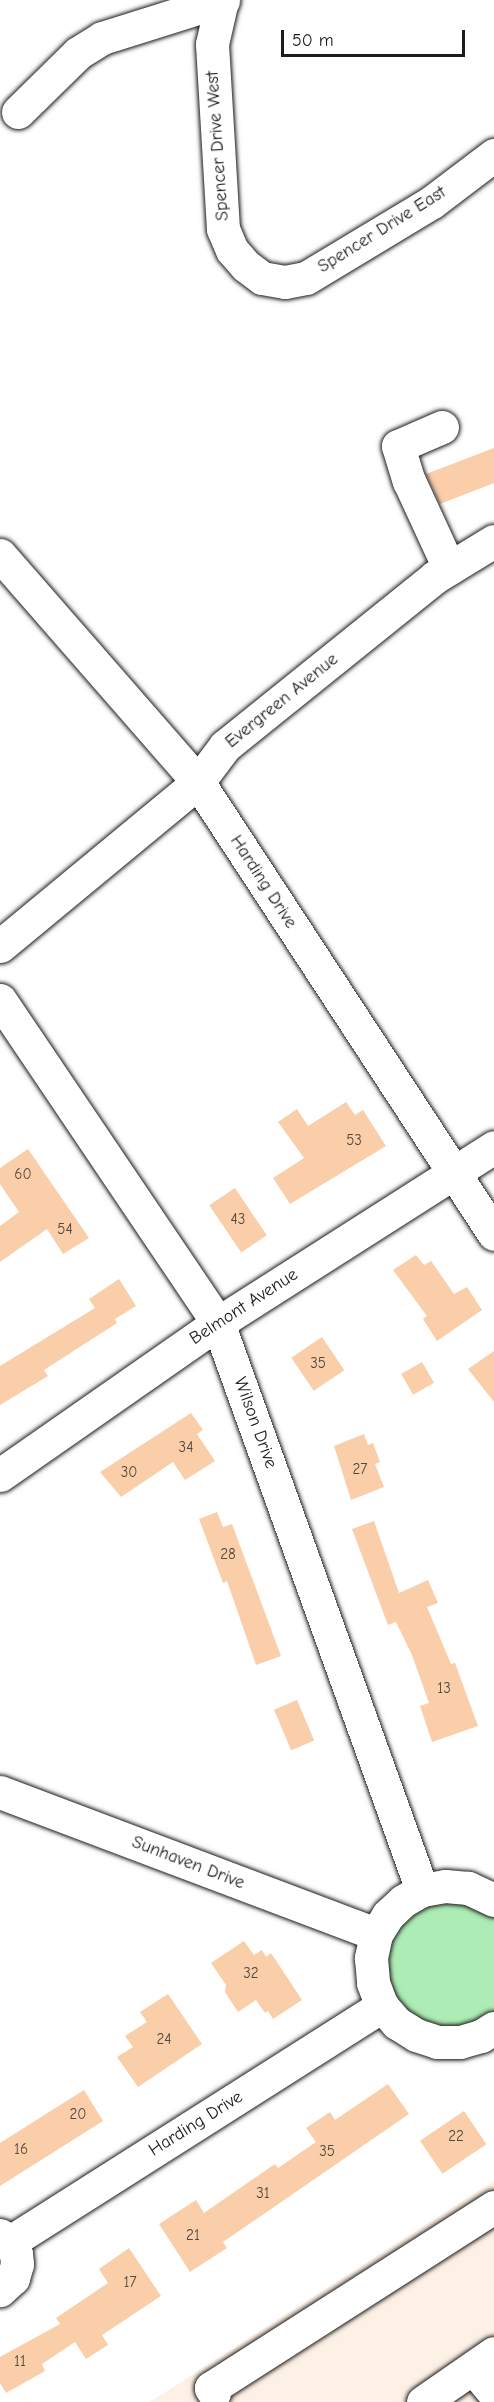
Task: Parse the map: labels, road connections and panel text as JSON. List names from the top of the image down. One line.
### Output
{"streets":{"street":["Spencer Drive West","Spencer Drive East","Evergreen Avenue","Harding Drive","Belmont Avenue","Wilson Drive","Sunhaven Drive"]},"crossings":[["Spencer Drive West","Spencer Drive East"],["Evergreen Avenue","Harding Drive"],["Harding Drive","Belmont Avenue"],["Belmont Avenue","Wilson Drive"]],"house_numbers":["53","60","43","54","35","34","27","30","28","13","32","24","20","22","16","35","31","21","17","11"],"scale_bar":"50 m"}
